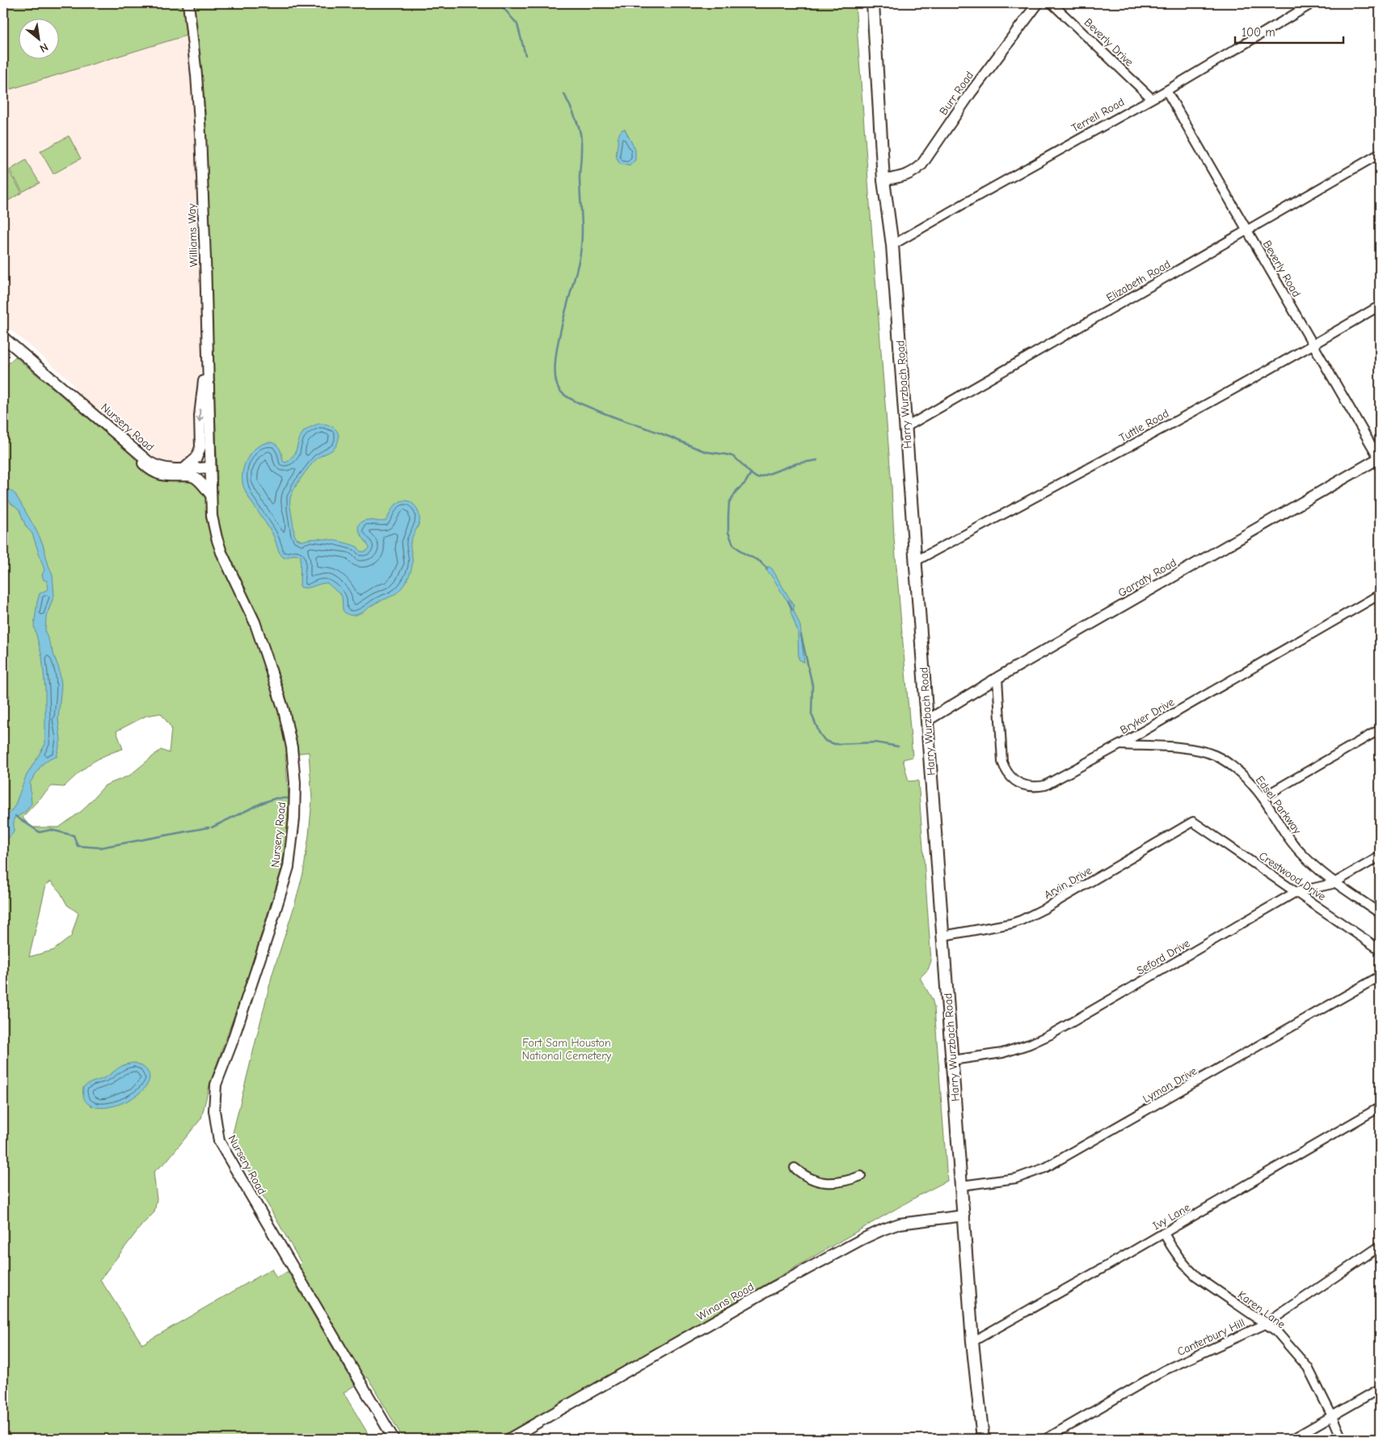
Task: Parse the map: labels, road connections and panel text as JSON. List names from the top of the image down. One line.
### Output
{"streets":{"main road":["Harry Wurzbach Road"],"street":["Beverly Drive","Burr Road","Terrell Road","Williams Way","Beverly Road","Elizabeth Road","Tuttle Road","Nursery Road","Garraty Road","Bryker Drive","Edsel Parkway","Crestwood Drive","Arvin Drive","Seford Drive","Lyman Drive","Ivy Lane","Winans Road","Karen Lane","Canterbury Hill"]},"crossings":[["Beverly Drive","Terrell Road"],["Burr Road","Harry Wurzbach Road"],["Terrell Road","Beverly Road"],["Terrell Road","Harry Wurzbach Road"],["Williams Way","Nursery Road"],["Beverly Road","Elizabeth Road"],["Beverly Road","Tuttle Road"],["Beverly Road","Garraty Road"],["Elizabeth Road","Harry Wurzbach Road"],["Harry Wurzbach Road","Tuttle Road"],["Harry Wurzbach Road","Garraty Road"],["Harry Wurzbach Road","Arvin Drive"],["Harry Wurzbach Road","Seford Drive"],["Harry Wurzbach Road","Lyman Drive"],["Harry Wurzbach Road","Ivy Lane"],["Harry Wurzbach Road","Winans Road"],["Garraty Road","Bryker Drive"],["Bryker Drive","Edsel Parkway"],["Edsel Parkway","Seford Drive"],["Crestwood Drive","Arvin Drive"],["Crestwood Drive","Seford Drive"],["Ivy Lane","Karen Lane"],["Karen Lane","Canterbury Hill"]],"parks":["Fort Sam Houston National Cemetery"],"scale_bar":"100 m","north":"bottom right"}
